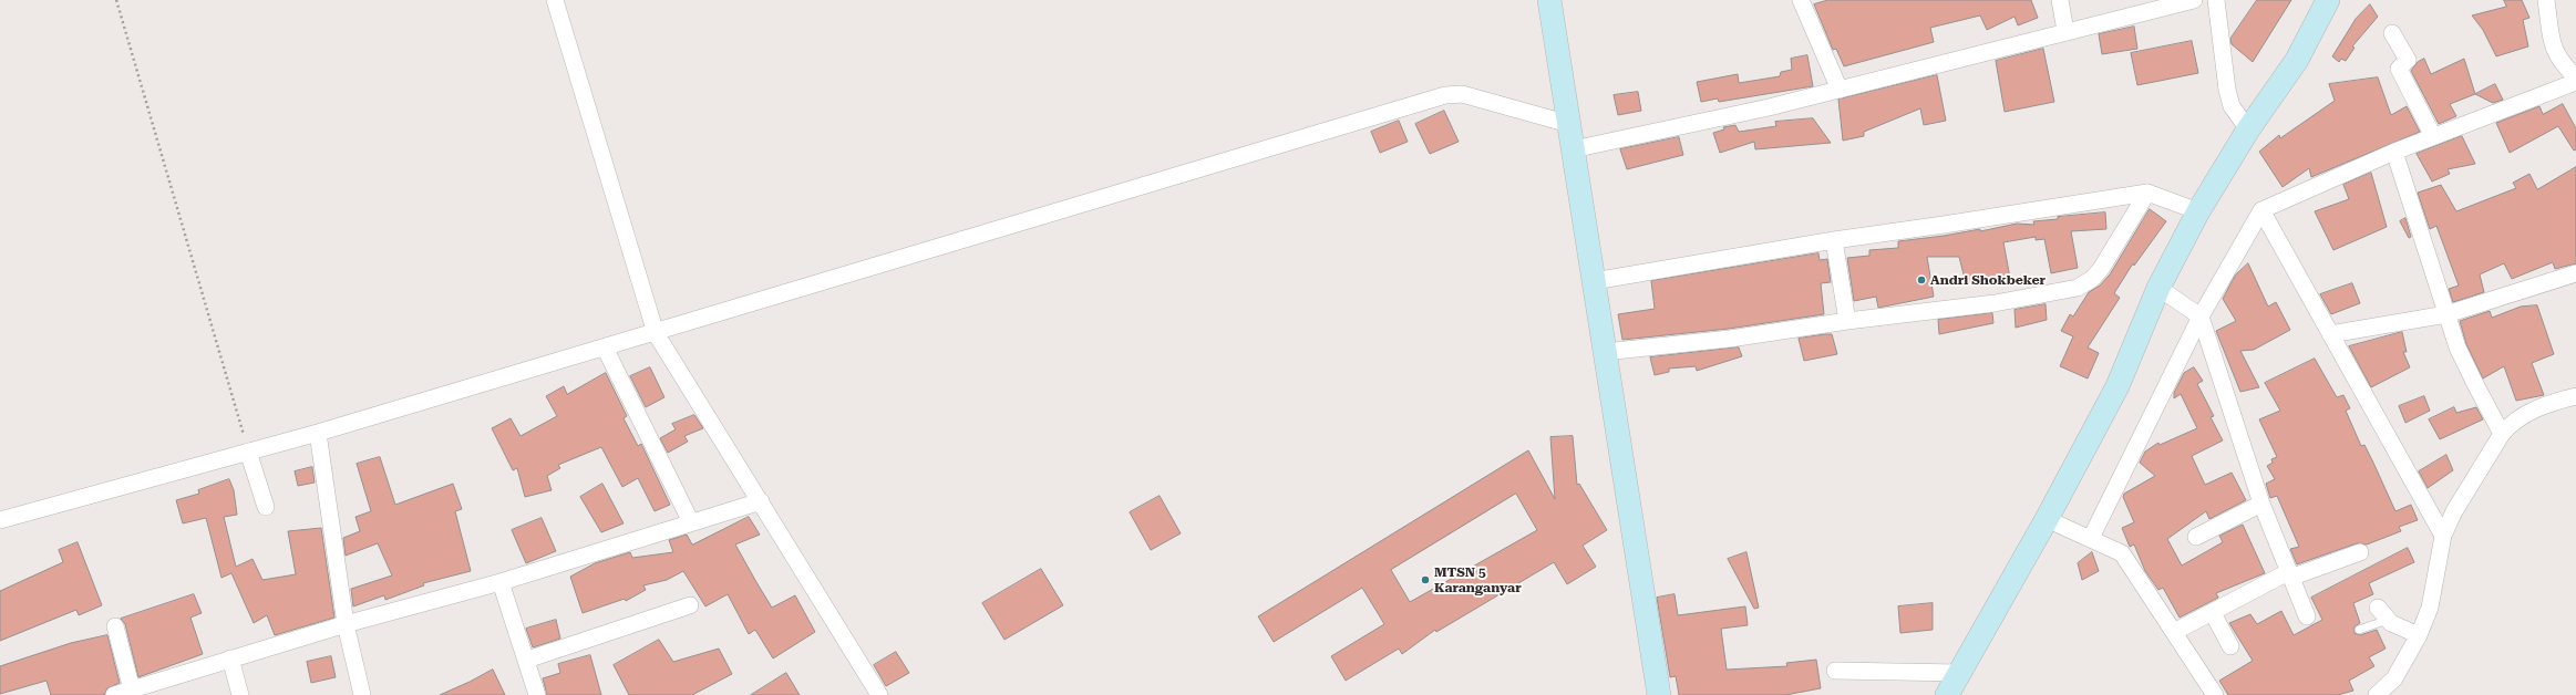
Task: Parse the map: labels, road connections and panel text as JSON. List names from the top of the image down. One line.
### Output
{"places":["Andri Shokbeker","MTSN 5 Karanganyar"]}
